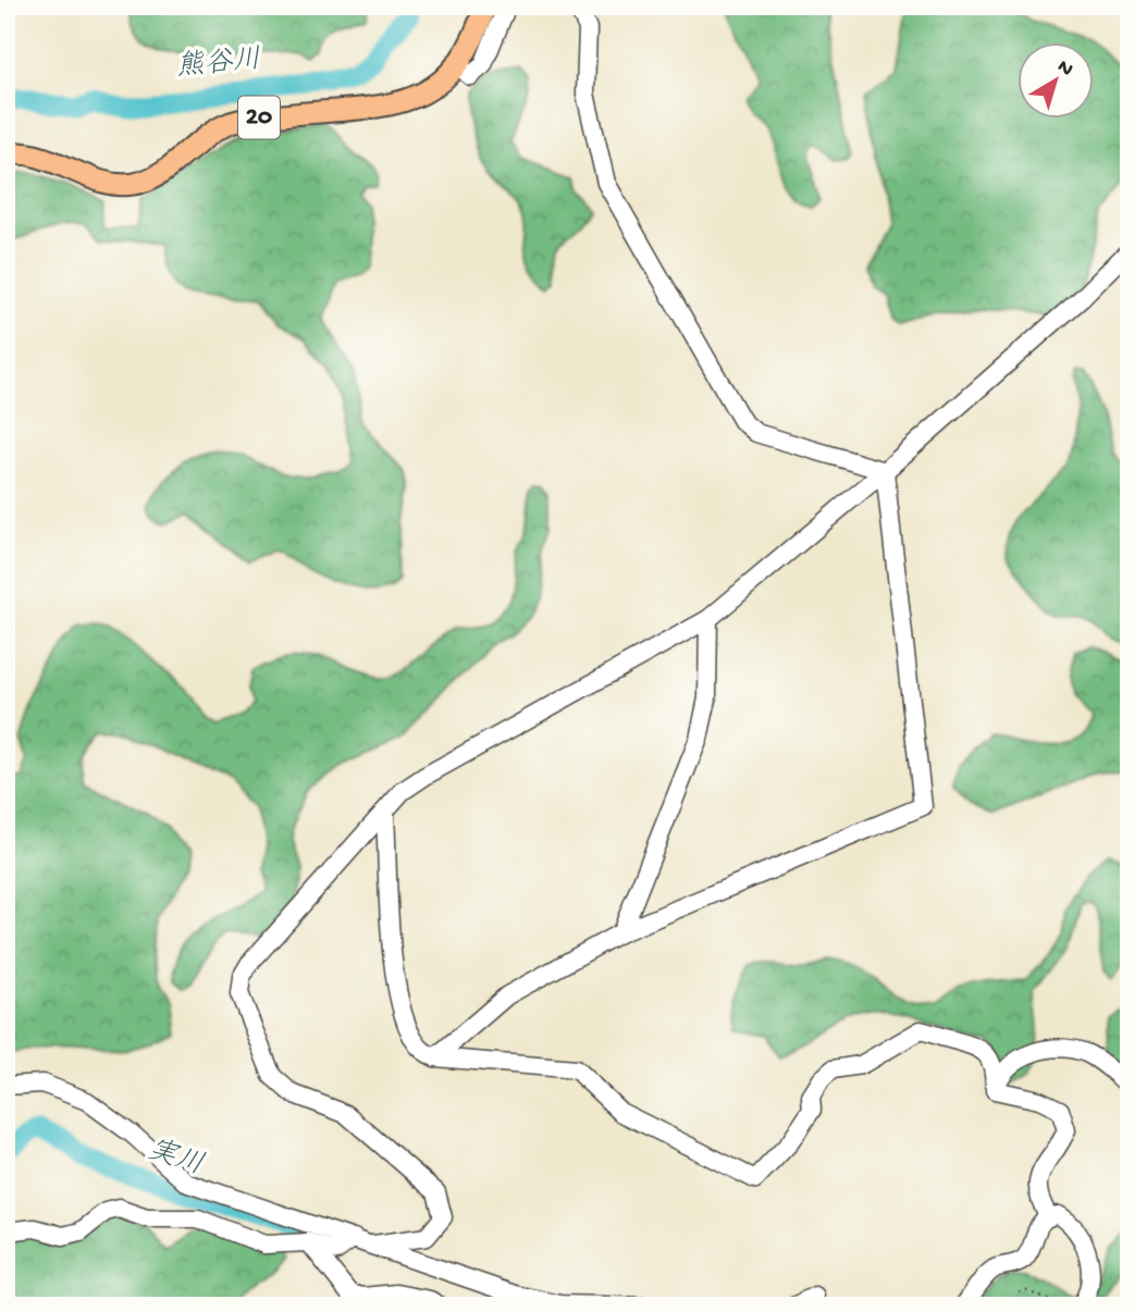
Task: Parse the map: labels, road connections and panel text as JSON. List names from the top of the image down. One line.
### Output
{"streets":{"main road":["20"]},"water":["熊谷川","実川"],"north":"top right"}
